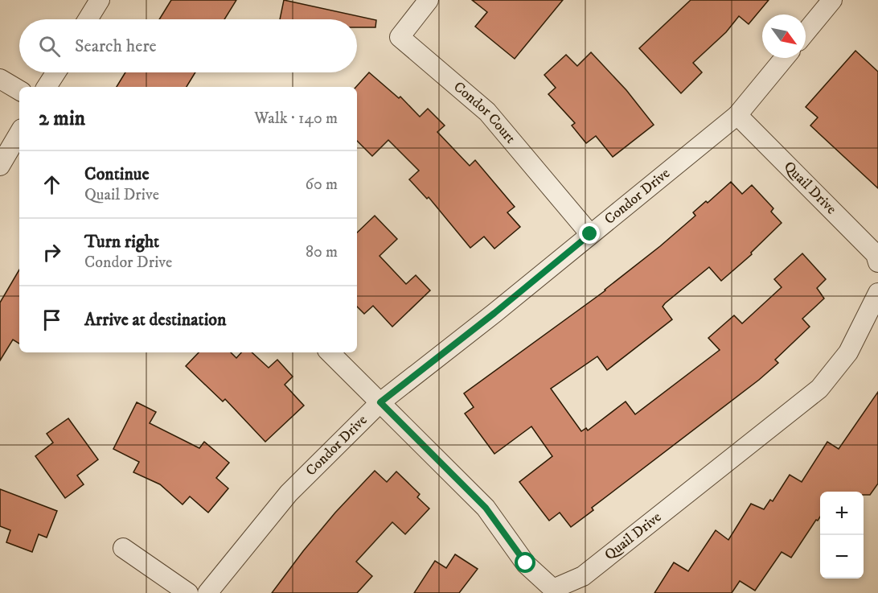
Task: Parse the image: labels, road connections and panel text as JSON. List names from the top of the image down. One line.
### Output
{"streets":{"street":["Condor Court","Quail Drive","Condor Drive"]},"crossings":[["Condor Court","Condor Drive"],["Quail Drive","Condor Drive"]],"north":"bottom right","page":{"search":"Search here","heading":["2 min","Walk · 140 m"],"list":[["Continue","Quail Drive","60 m"],["Turn right","Condor Drive","80 m"],"Arrive at destination"],"map_buttons":["+","−"]}}
